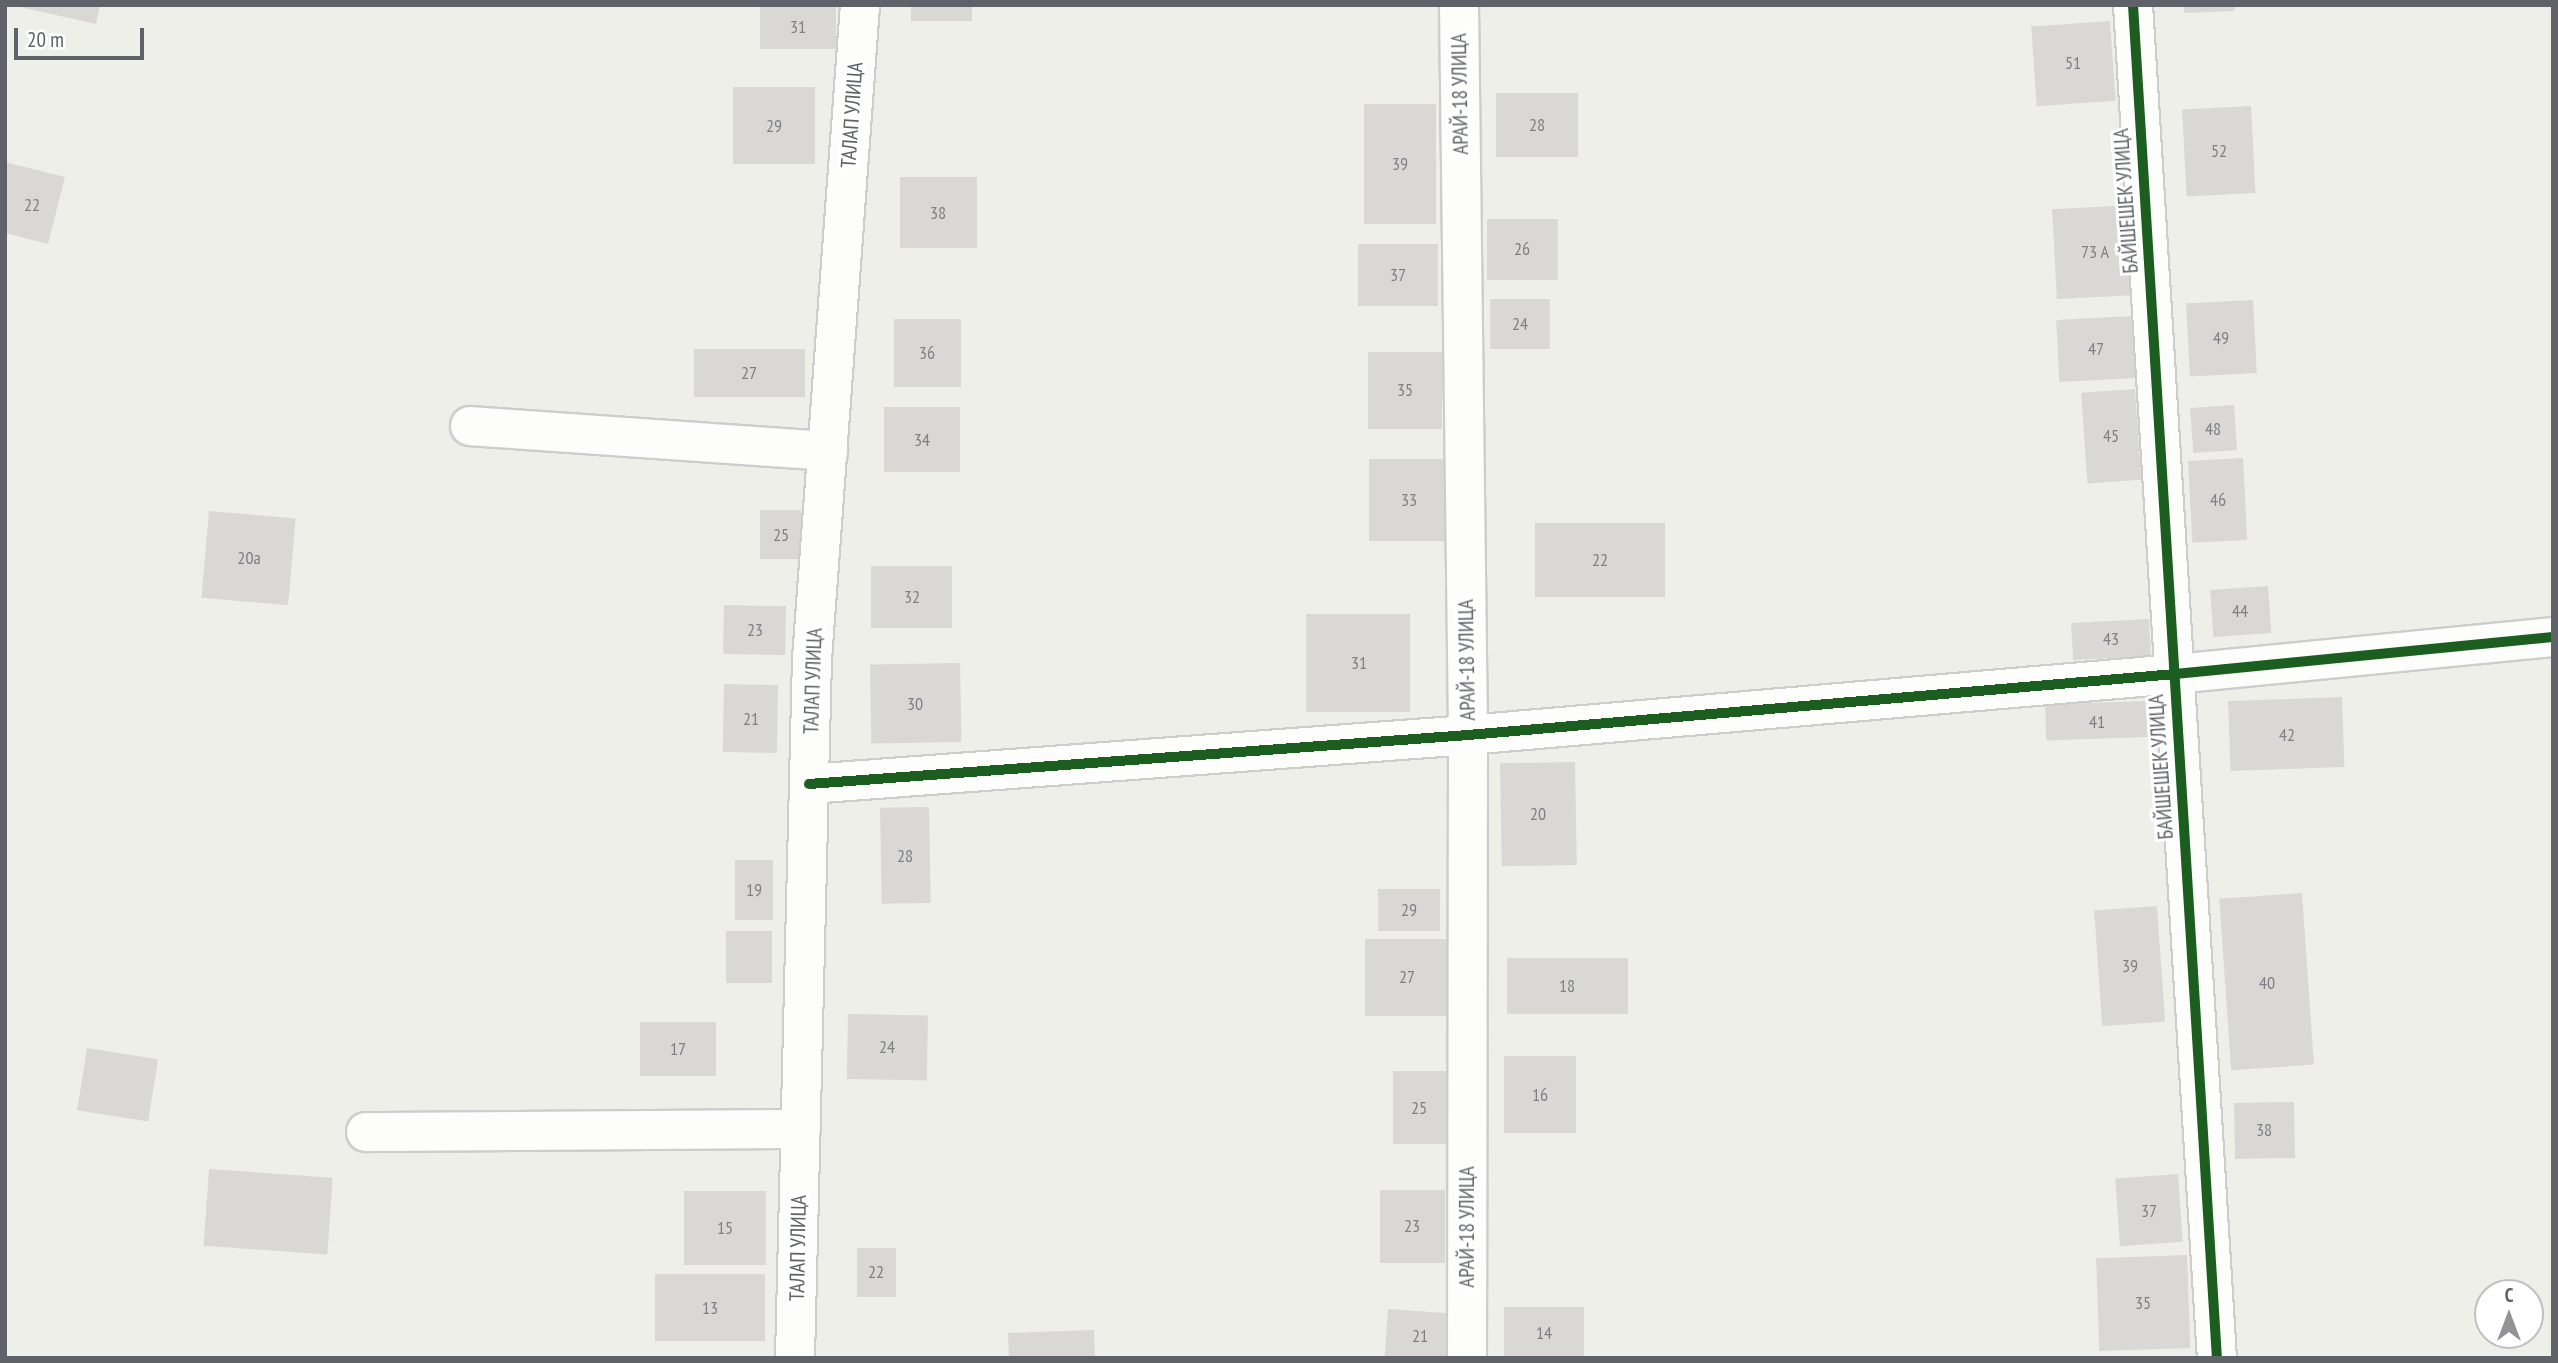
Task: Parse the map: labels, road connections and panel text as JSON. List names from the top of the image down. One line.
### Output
{"streets":{"street":["АРАЙ-18 УЛИЦА","ТАЛАП УЛИЦА","БАЙШЕШЕК УЛИЦА"]},"house_numbers":["31","51","28","29","52","39","22","38","26","73 А","37","24","49","47","36","27","35","48","45","34","33","46","25","20а","22","32","44","23","43","31","30","21","41","42","20","28","19","29","39","27","40","18","24","17","16","25","38","37","23","15","22","35","13","14","21"],"scale_bar":"20 m","north":"top"}
